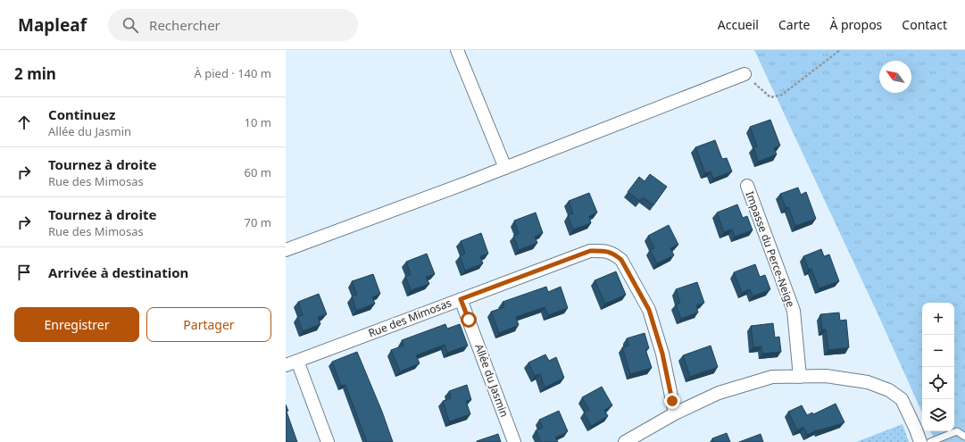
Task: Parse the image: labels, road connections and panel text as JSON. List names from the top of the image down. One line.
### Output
{"streets":{"street":["Impasse du Perce-Neige","Rue des Mimosas","Allée du Jasmin"]},"crossings":[["Rue des Mimosas","Allée du Jasmin"]],"north":"top left","page":{"header":"Mapleaf","search":"Rechercher","nav":["Accueil","Carte","À propos","Contact"],"heading":["2 min","À pied · 140 m"],"list":[["Continuez","Allée du Jasmin","10 m"],["Tournez à droite","Rue des Mimosas","60 m"],["Tournez à droite","Rue des Mimosas","70 m"],"Arrivée à destination"],"buttons":["Enregistrer","Partager"],"map_buttons":["+","−"]}}
